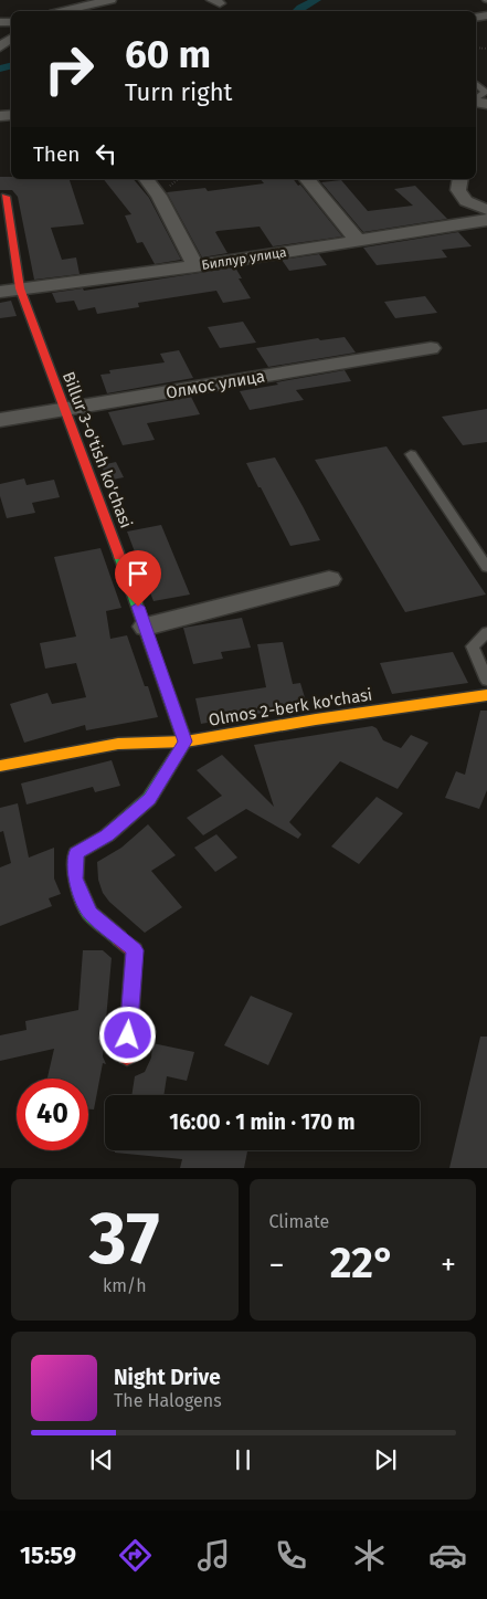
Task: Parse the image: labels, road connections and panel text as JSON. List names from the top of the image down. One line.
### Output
{"streets":{"street":["Биллур улица","Олмос улица","Billur 3-o'tish ko'chasi","Olmos 2-berk ko'chasi"]},"crossings":[["Биллур улица","Billur 3-o'tish ko'chasi"],["Олмос улица","Billur 3-o'tish ko'chasi"],["Billur 3-o'tish ko'chasi","Olmos 2-berk ko'chasi"]],"page":{"turn":["60 m","Turn right"],"then":"Then","limit":"40","trip":"16:00 · 1 min · 170 m","tile":[["37","km/h"],"Climate"],"heat":["−","22°","+"],"song":["Night Drive","The Halogens"],"tabs":"15:59"}}
